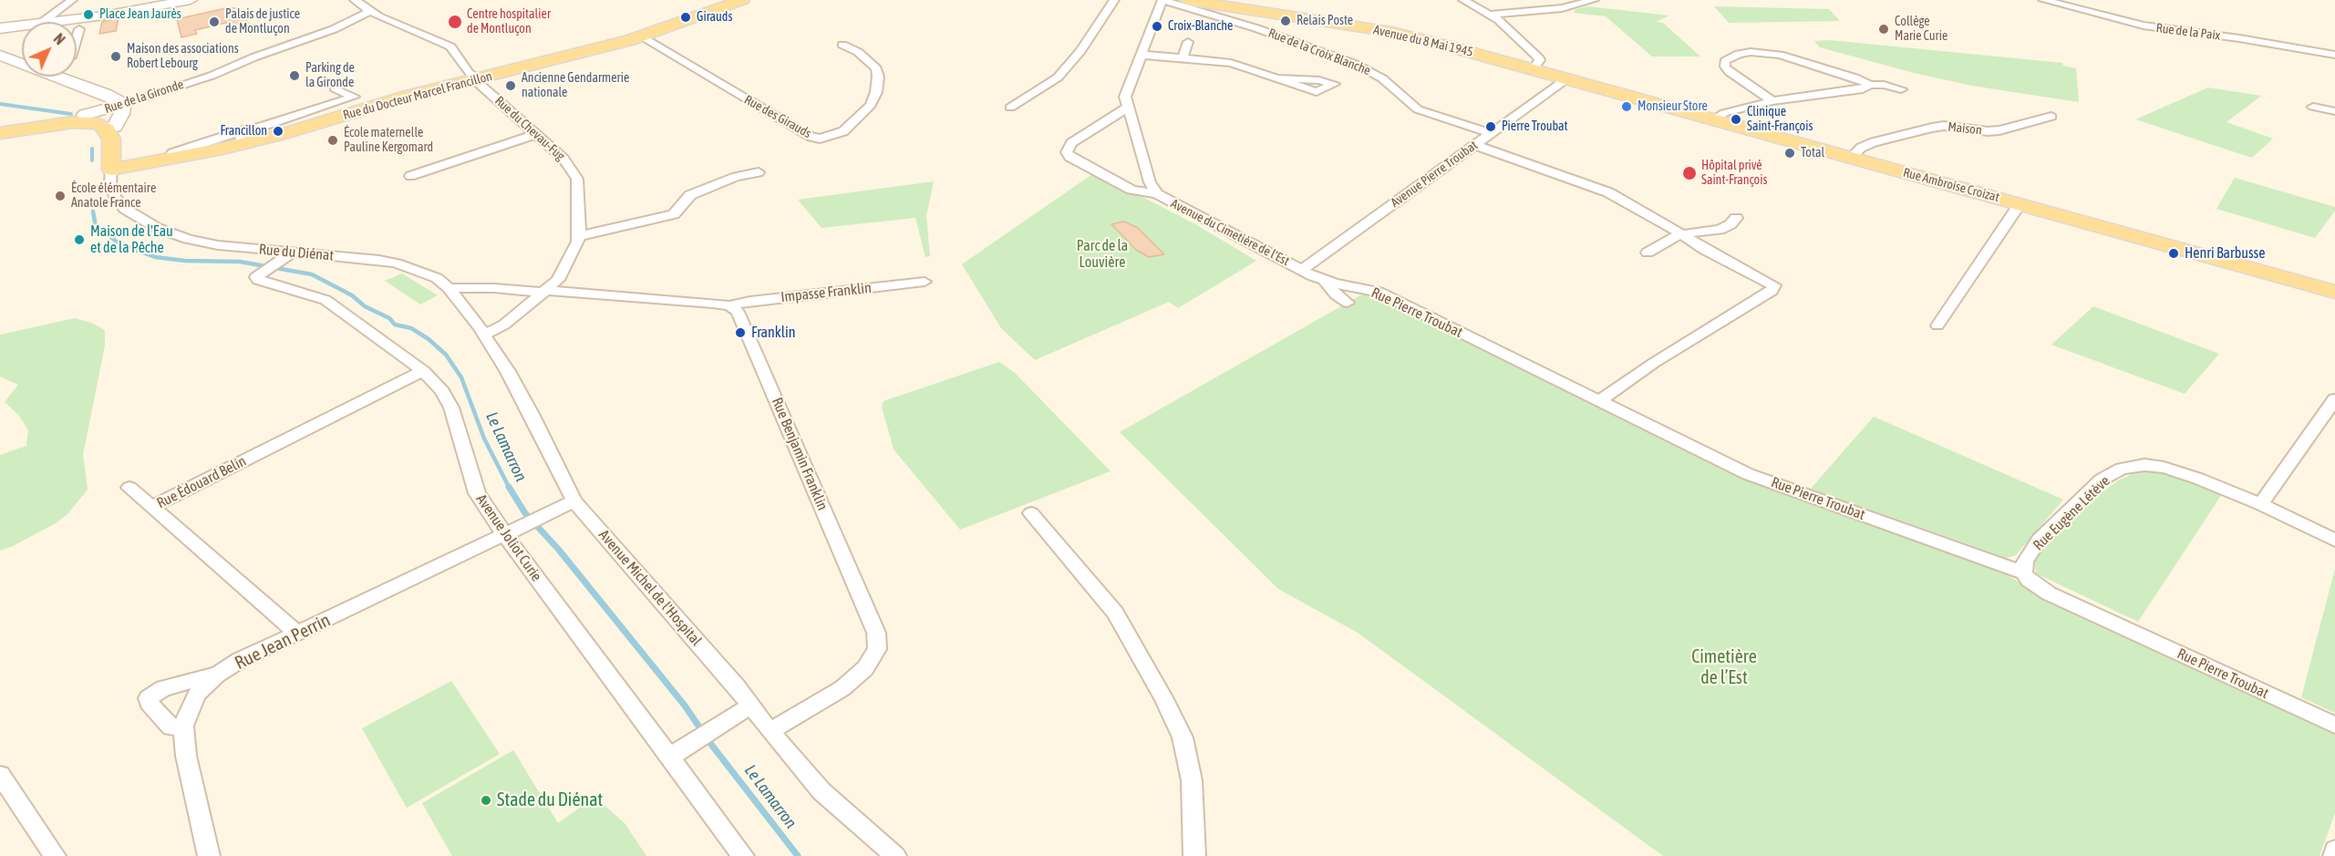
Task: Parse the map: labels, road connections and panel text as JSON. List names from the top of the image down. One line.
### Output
{"streets":{"main road":["Avenue du 8 Mai 1945","Rue du Docteur Marcel Francillon","Rue de la Gironde","Rue Ambroise Croizat"],"street":["Rue de la Paix","Rue de la Croix Blanche","Rue des Girauds","Rue du Chevau-Fug","Maison","Avenue Pierre Troubat","Avenue du Cimetière de l'Est","Rue du Diénat","Impasse Franklin","Rue Pierre Troubat","Rue Benjamin Franklin","Rue Édouard Belin","Rue Eugène Létève","Avenue Joliot Curie","Avenue Michel de l'Hospital","Rue Jean Perrin"]},"crossings":[["Avenue du 8 Mai 1945","Avenue Pierre Troubat"],["Avenue du 8 Mai 1945","Rue Ambroise Croizat"],["Rue de la Croix Blanche","Avenue Pierre Troubat"],["Rue de la Croix Blanche","Avenue du Cimetière de l'Est"],["Rue du Docteur Marcel Francillon","Rue de la Gironde"],["Rue du Docteur Marcel Francillon","Rue des Girauds"],["Rue du Docteur Marcel Francillon","Rue du Chevau-Fug"],["Rue du Docteur Marcel Francillon","Rue du Diénat"],["Rue de la Gironde","Rue du Chevau-Fug"],["Rue de la Gironde","Rue du Diénat"],["Rue du Chevau-Fug","Avenue Michel de l'Hospital"],["Maison","Rue Ambroise Croizat"],["Avenue Pierre Troubat","Rue Ambroise Croizat"],["Avenue Pierre Troubat","Avenue du Cimetière de l'Est"],["Avenue Pierre Troubat","Rue Pierre Troubat"],["Avenue du Cimetière de l'Est","Rue Pierre Troubat"],["Rue du Diénat","Avenue Joliot Curie"],["Rue du Diénat","Avenue Michel de l'Hospital"],["Impasse Franklin","Rue Benjamin Franklin"],["Rue Pierre Troubat","Rue Eugène Létève"],["Rue Benjamin Franklin","Avenue Michel de l'Hospital"],["Rue Édouard Belin","Avenue Joliot Curie"],["Rue Édouard Belin","Rue Jean Perrin"],["Avenue Joliot Curie","Rue Jean Perrin"],["Avenue Michel de l'Hospital","Rue Jean Perrin"]],"water":["Le Lamarron"],"parks":["Parc de la Louvière","Cimetière de l’Est"],"places":["Place Jean Jaurès","Girauds","Relais Poste","Palais de justice de Montluçon","Centre hospitalier de Montluçon","Croix-Blanche","Collège Marie Curie","Maison des associations Robert Lebourg","Parking de la Gironde","Ancienne Gendarmerie nationale","Monsieur Store","Clinique Saint-François","Pierre Troubat","Francillon","École maternelle Pauline Kergomard","Total","Hôpital privé Saint-François","École élémentaire Anatole France","Maison de l'Eau et de la Pêche","Henri Barbusse","Franklin","Stade du Diénat"],"north":"top right"}
